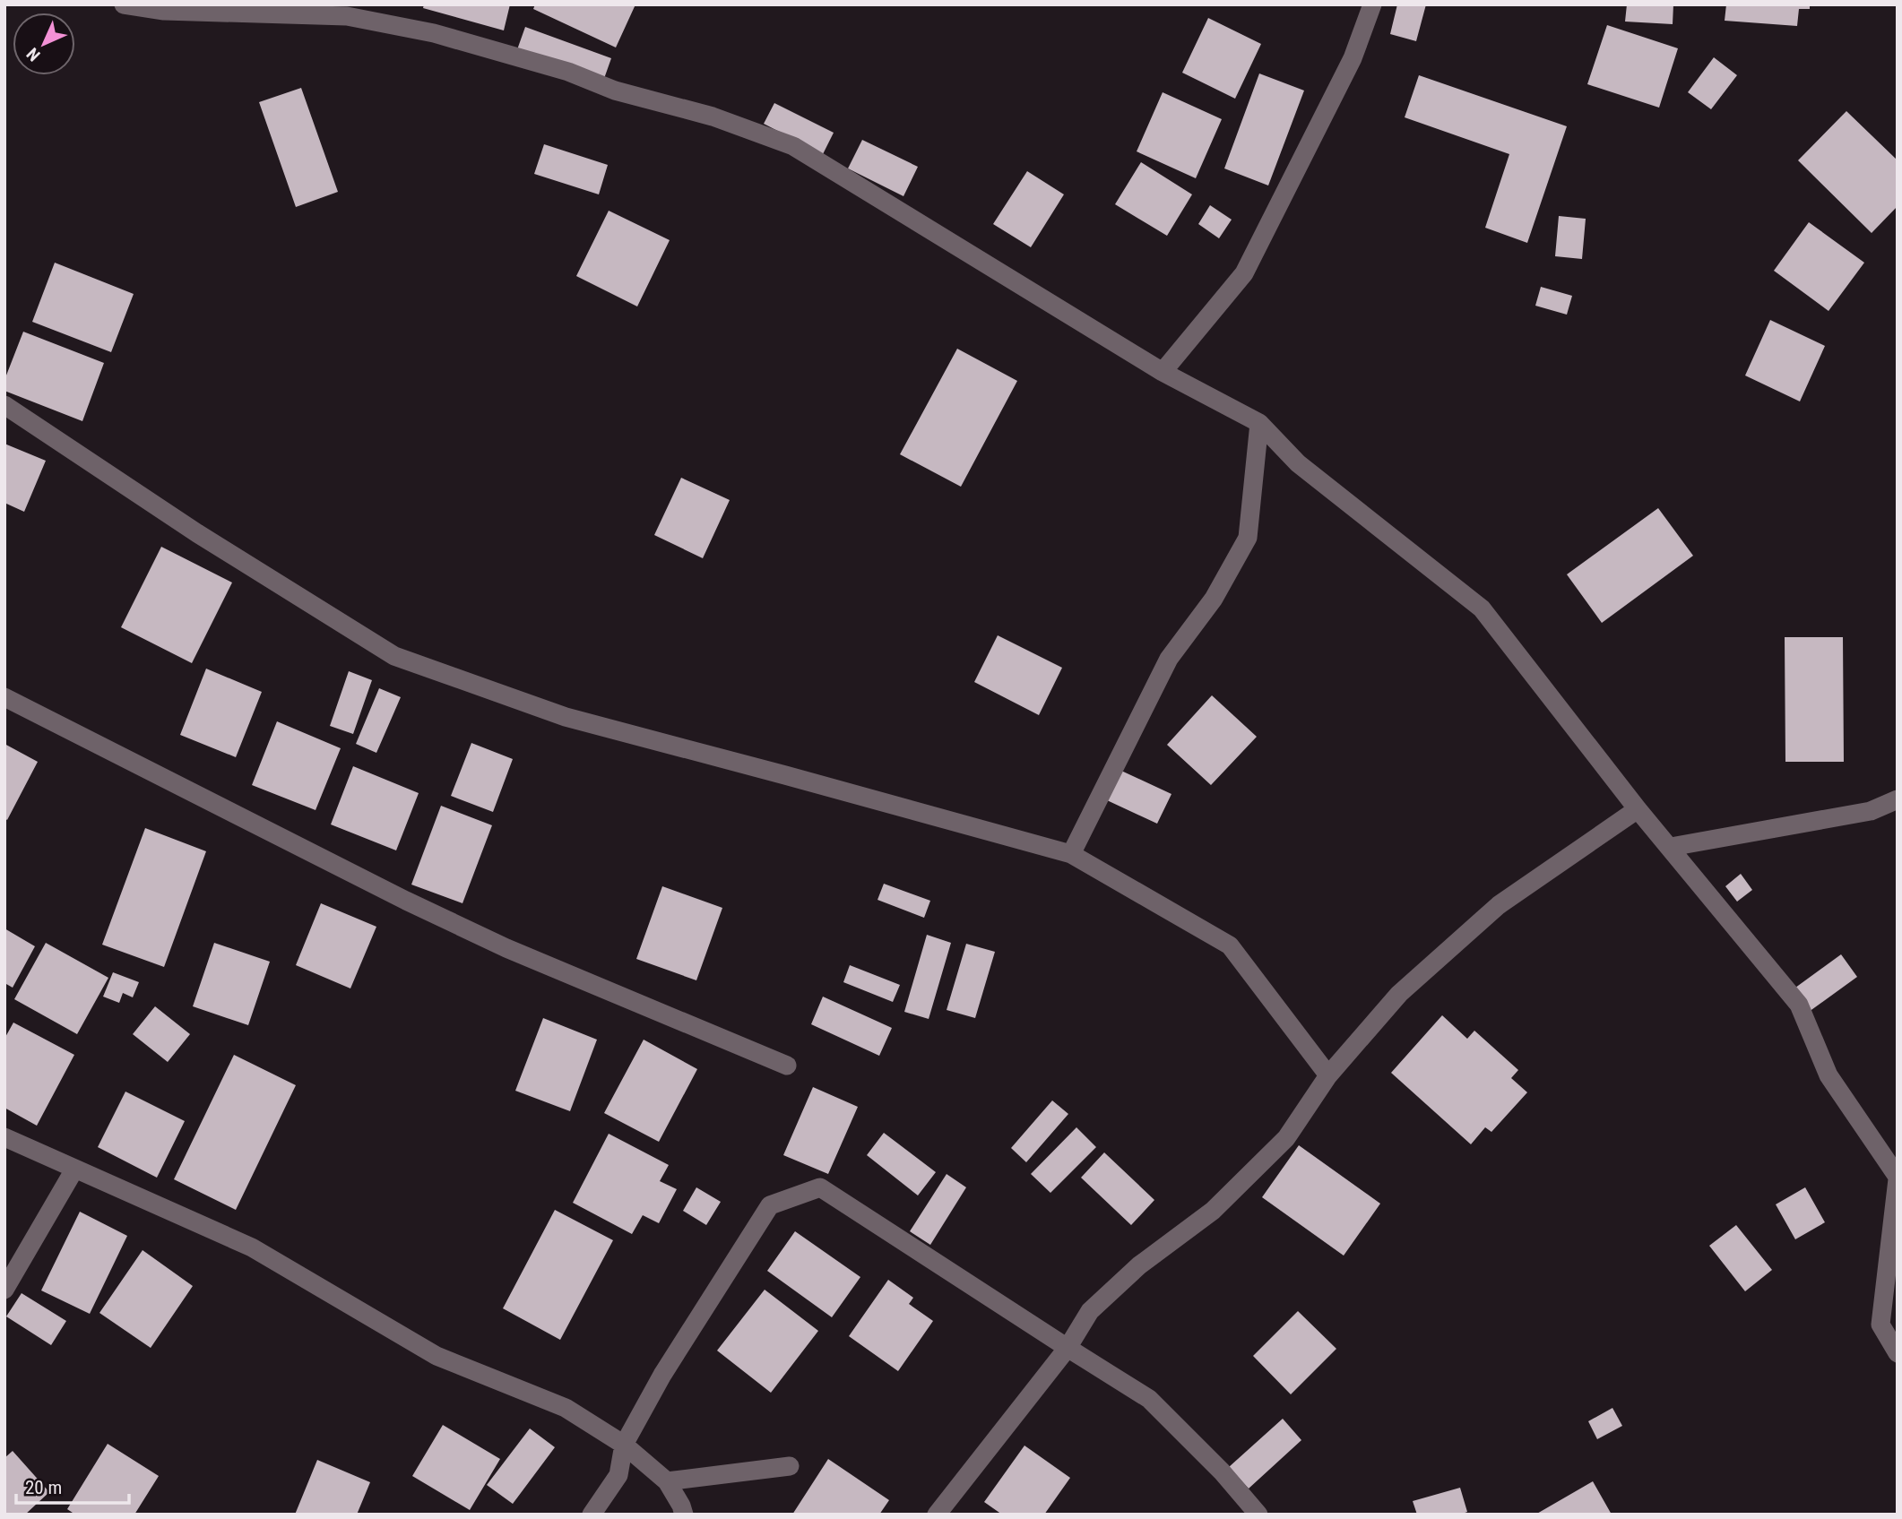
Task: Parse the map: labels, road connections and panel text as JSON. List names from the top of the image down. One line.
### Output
{"scale_bar":"20 m","north":"bottom left"}
